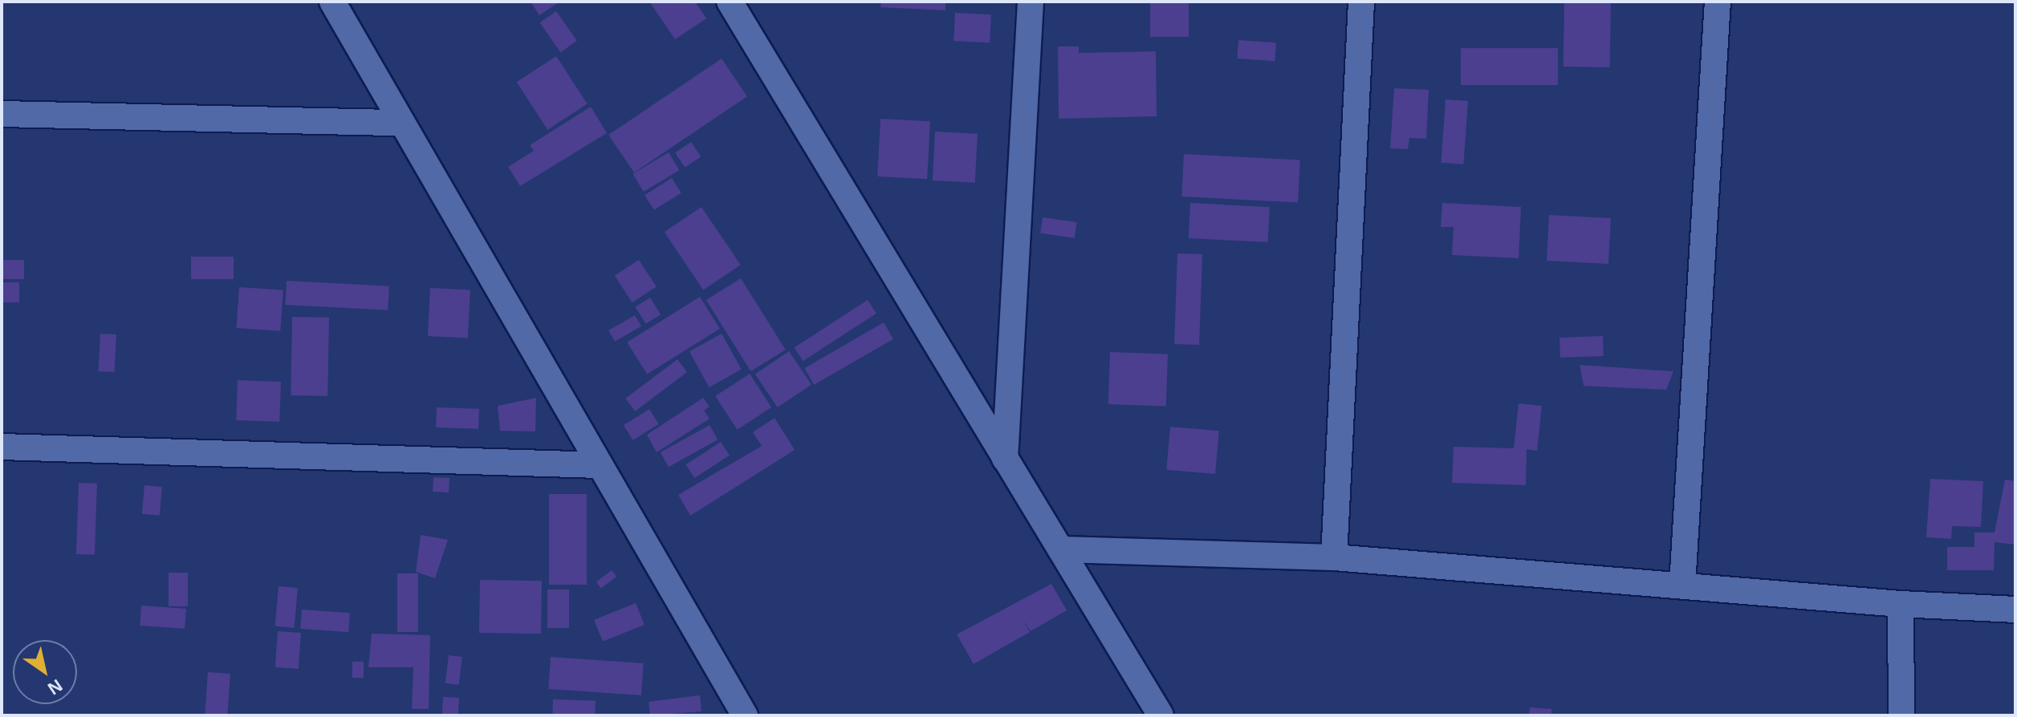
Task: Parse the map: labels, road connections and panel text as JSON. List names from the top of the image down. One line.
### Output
{"north":"bottom right"}
